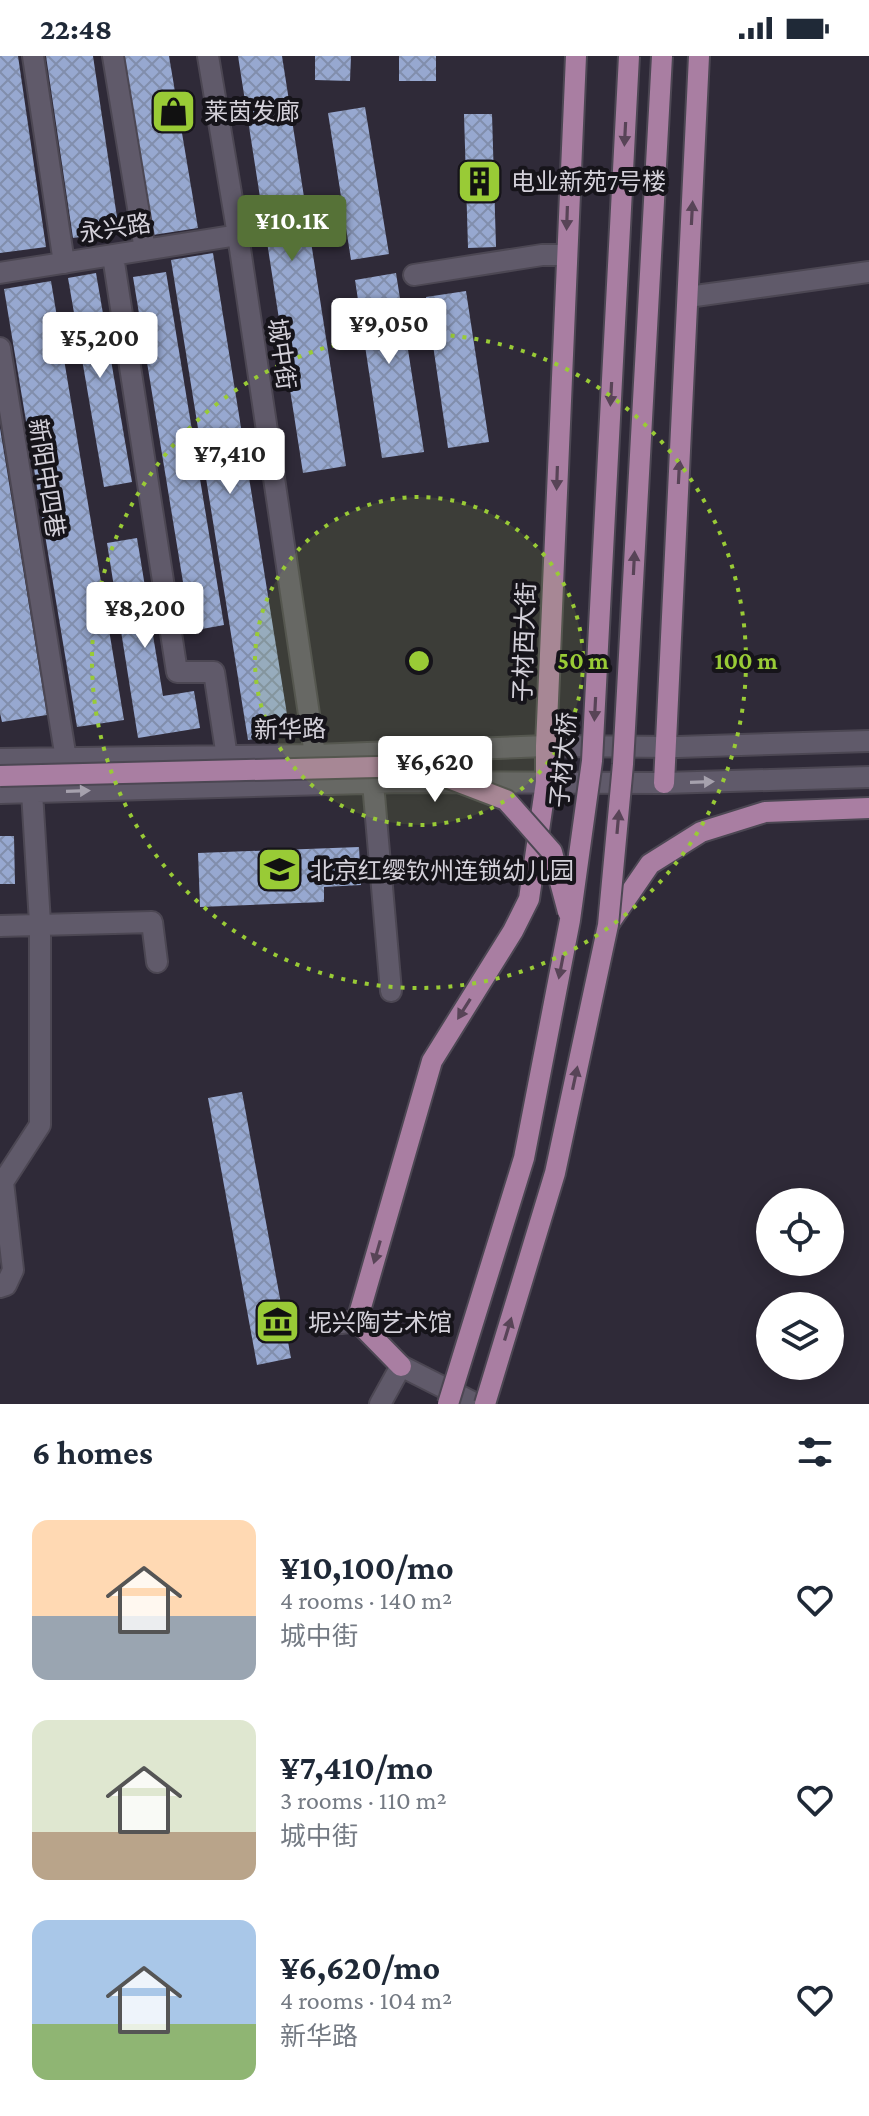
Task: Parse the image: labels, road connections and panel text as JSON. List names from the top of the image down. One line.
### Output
{"streets":{"main road":["子材西大街","子材大桥"],"street":["永兴路","城中街","新阳中四巷","新华路"]},"crossings":[["永兴路","城中街"],["城中街","新华路"],["新阳中四巷","新华路"],["子材西大街","新华路"]],"places":{"shop":["莱茵发廊"],"building":["电业新苑7号楼"],"school or university":["北京红缨钦州连锁幼儿园"],"museum":["坭兴陶艺术馆"]},"page":{"status":"22:48","price":["¥10.1K","¥9,050","¥5,200","¥7,410","¥8,200","¥6,620"],"heading":"6 homes","list":[{"name":"¥10,100/mo","note":"4 rooms · 140 m² · 城中街"},{"name":"¥7,410/mo","note":"3 rooms · 110 m² · 城中街"},{"name":"¥6,620/mo","note":"4 rooms · 104 m² · 新华路"}]},"rings":["50 m","100 m"]}
